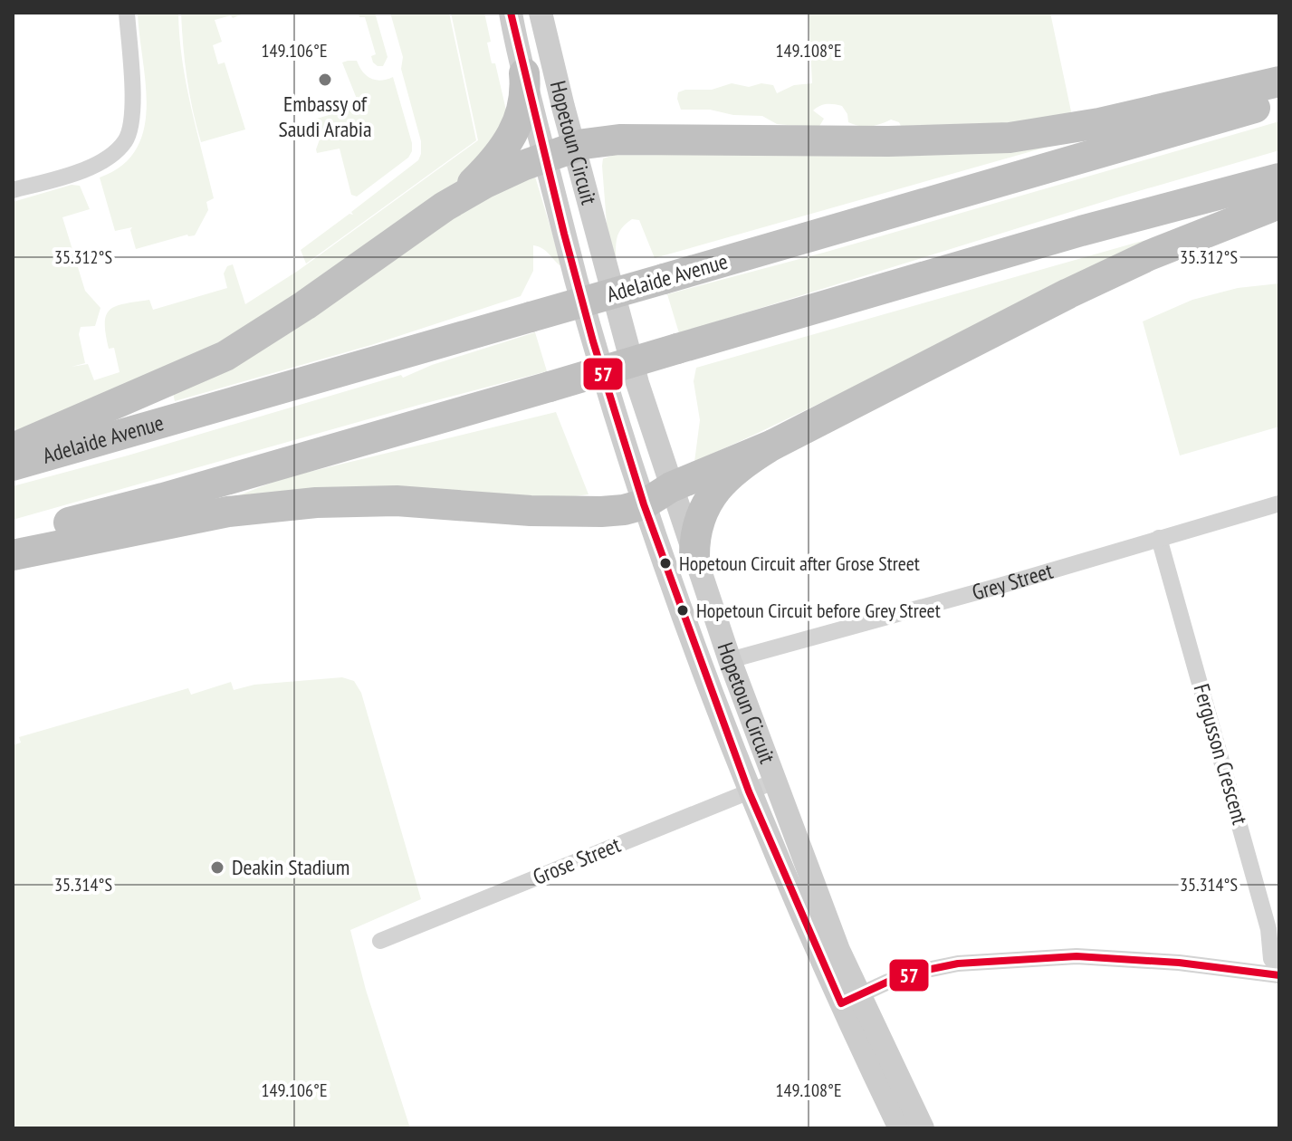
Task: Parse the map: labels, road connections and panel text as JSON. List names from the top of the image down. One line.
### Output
{"streets":{"highway":["Adelaide Avenue"],"main road":["Hopetoun Circuit","Grey Street"],"street":["Fergusson Crescent","Grose Street"]},"crossings":[["Hopetoun Circuit","Grey Street"],["Hopetoun Circuit","Grose Street"],["Grey Street","Fergusson Crescent"]],"places":["Embassy of Saudi Arabia","Hopetoun Circuit after Grose Street","Hopetoun Circuit before Grey Street","Deakin Stadium"],"lines":["transit line 57"],"coordinates":["149.106°E","149.108°E","35.312°S","35.314°S"]}
